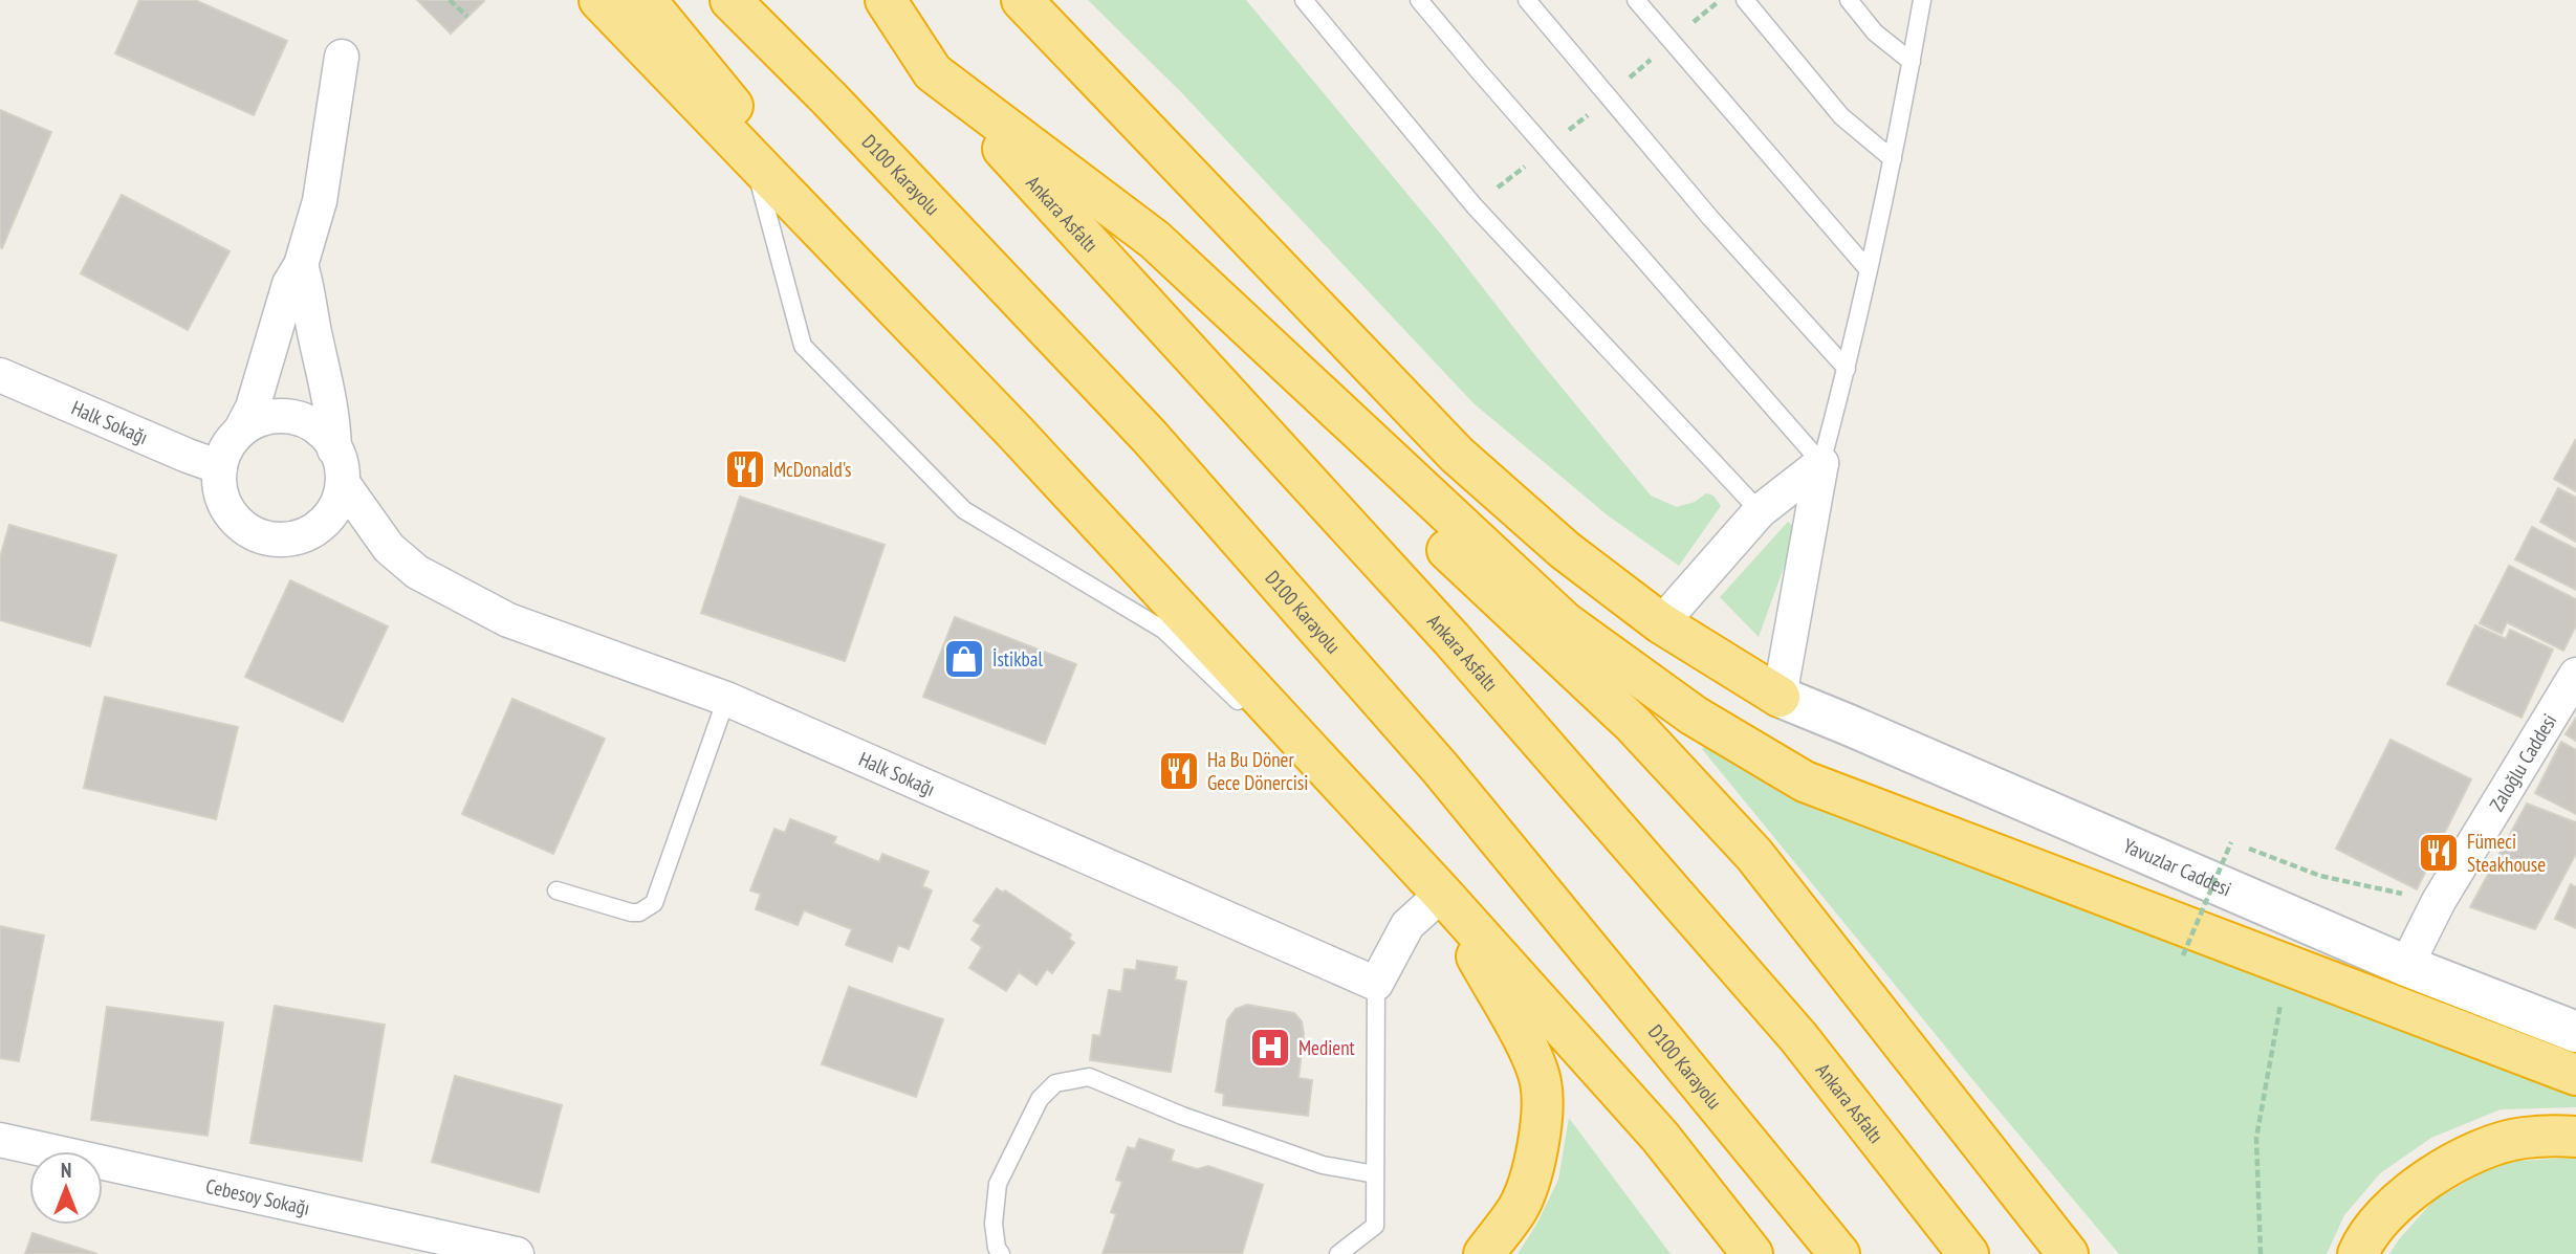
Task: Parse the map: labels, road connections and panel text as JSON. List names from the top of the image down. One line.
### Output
{"streets":{"highway":["D100 Karayolu","Ankara Asfaltı"],"main road":["Yavuzlar Caddesi"],"street":["Halk Sokağı","Zaloğlu Caddesi","Cebesoy Sokağı"]},"crossings":[["Zaloğlu Caddesi","Yavuzlar Caddesi"]],"places":{"restaurant":["McDonald's","Ha Bu Döner Gece Dönercisi","Fümeci Steakhouse"],"shop":["İstikbal"],"hospital":["Medient"]},"north":"top"}
